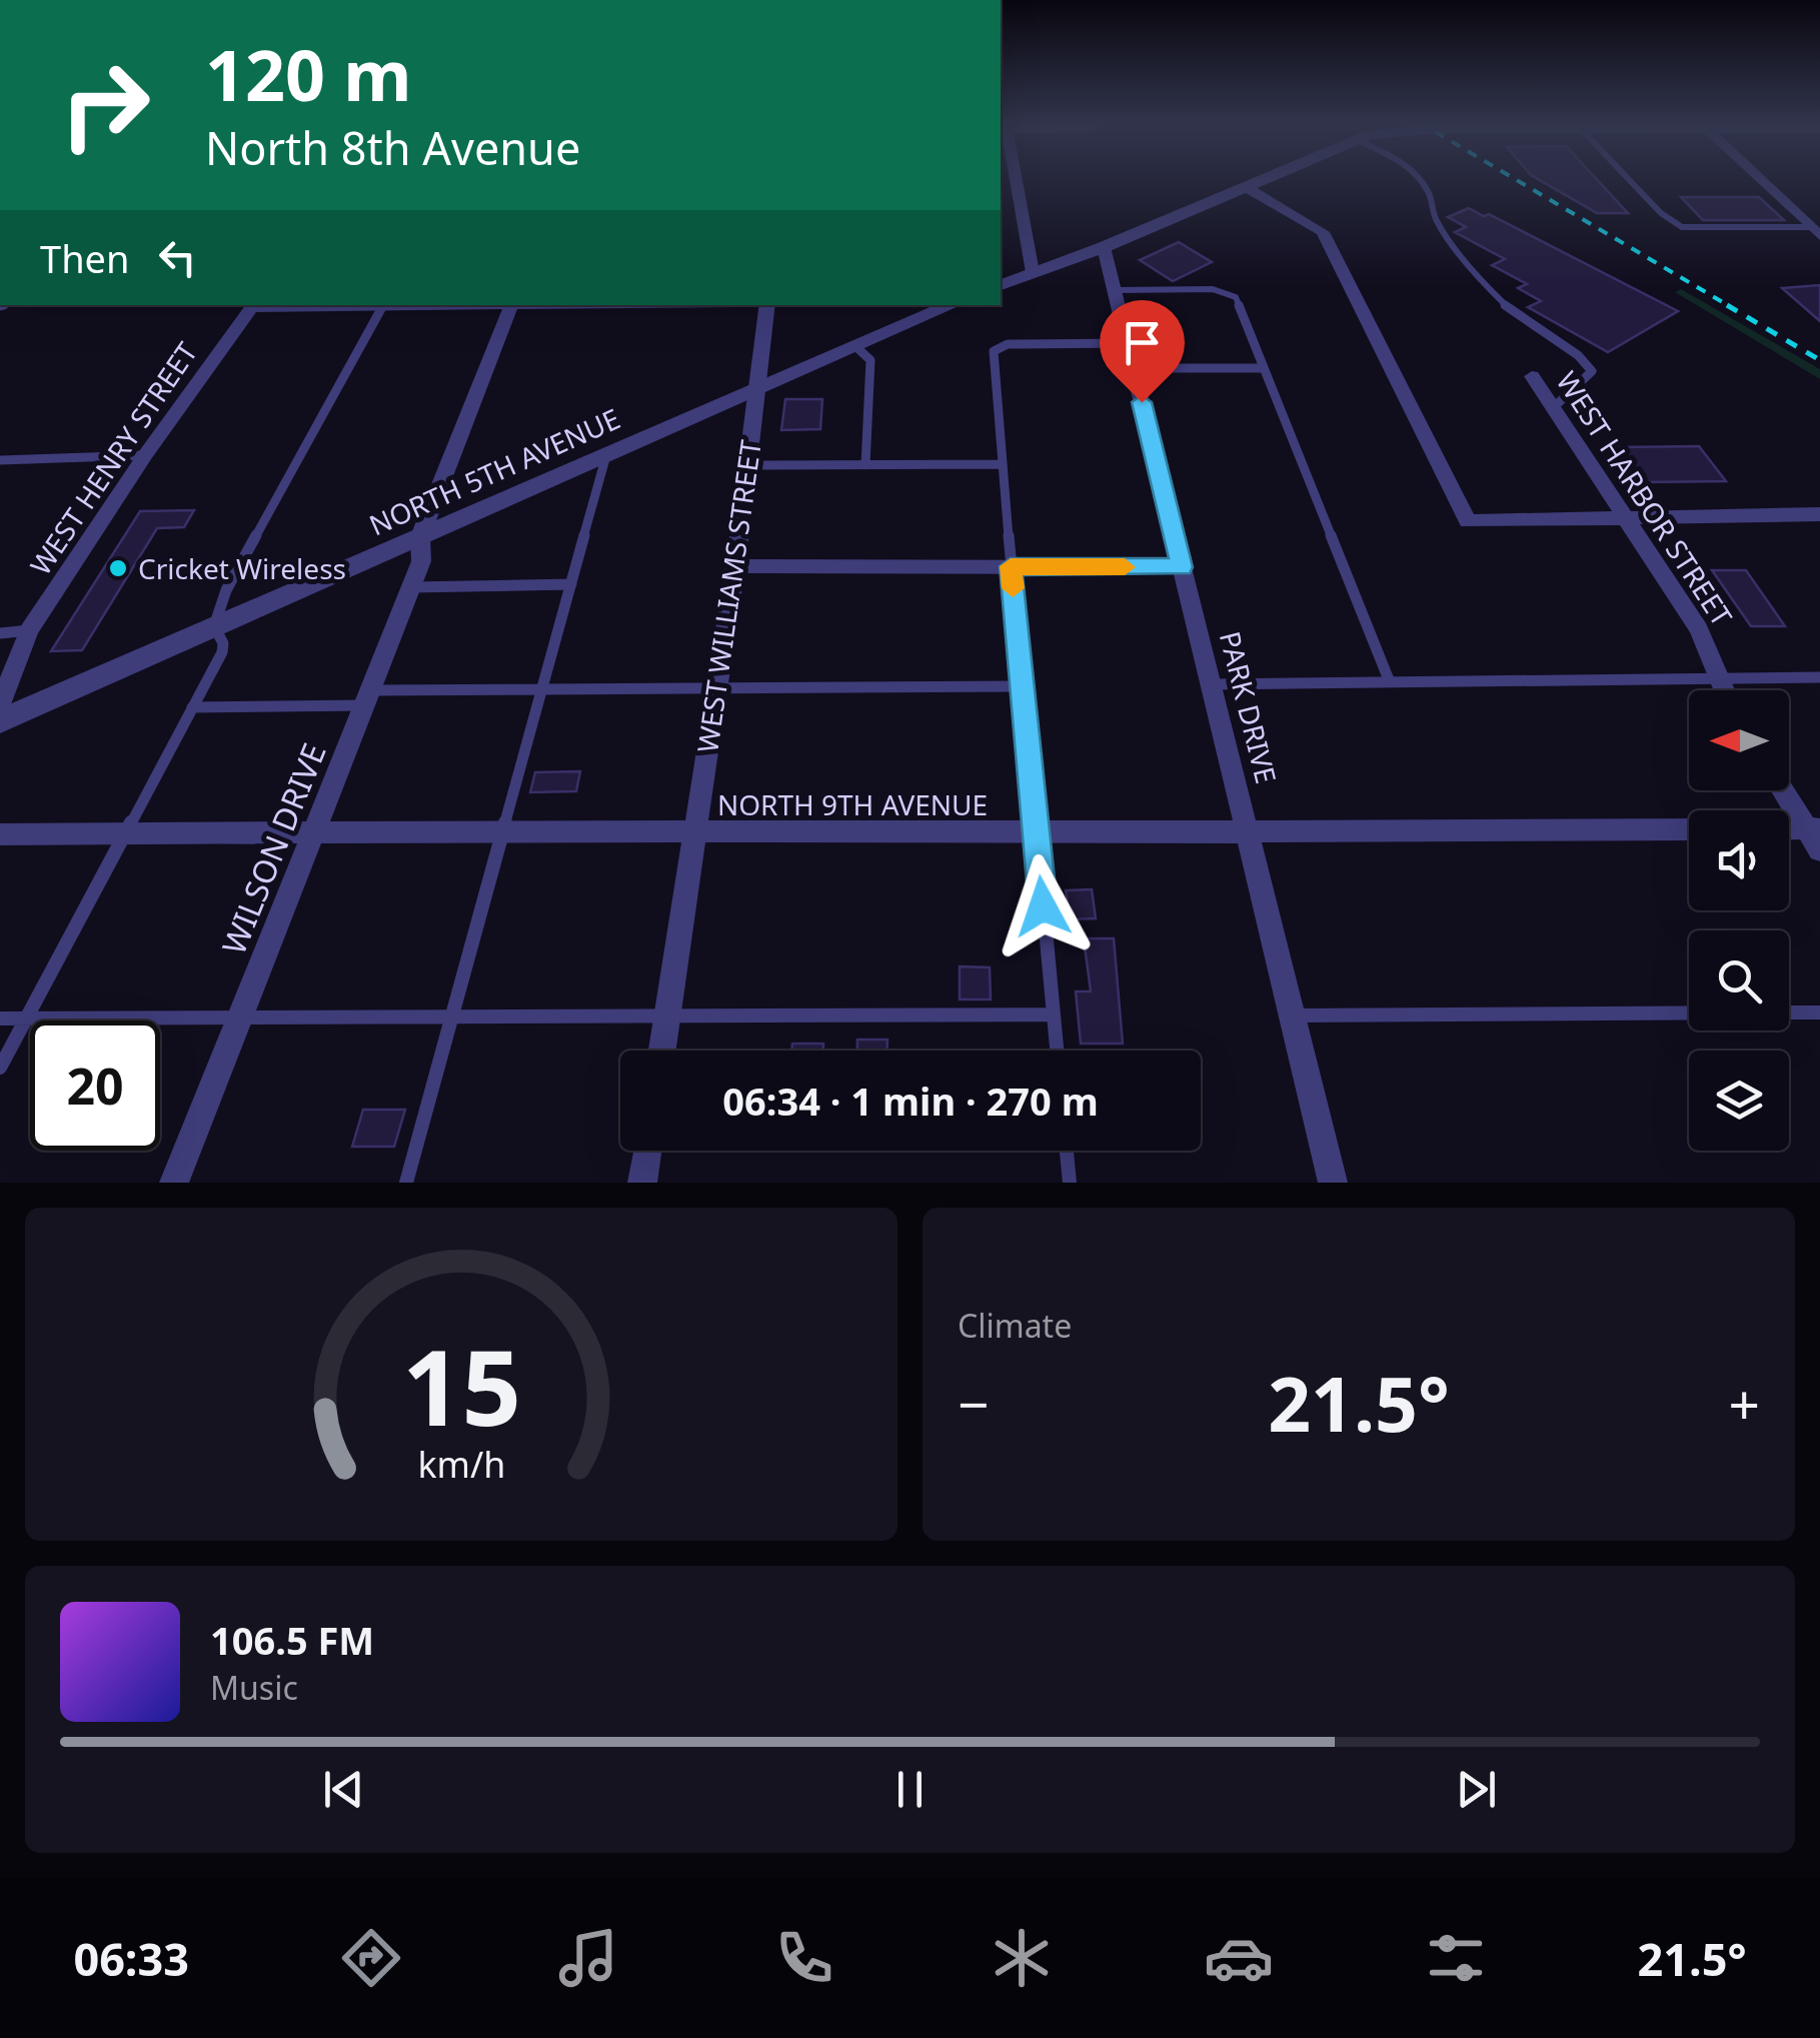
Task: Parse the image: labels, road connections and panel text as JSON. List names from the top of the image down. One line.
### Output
{"streets":{"street":["WEST HENRY STREET","NORTH 5TH AVENUE","WEST HARBOR STREET","WEST WILLIAMS STREET","PARK DRIVE","NORTH 9TH AVENUE","WILSON DRIVE"]},"crossings":[["NORTH 5TH AVENUE","WEST WILLIAMS STREET"],["NORTH 5TH AVENUE","WILSON DRIVE"],["WEST WILLIAMS STREET","NORTH 9TH AVENUE"],["PARK DRIVE","NORTH 9TH AVENUE"],["NORTH 9TH AVENUE","WILSON DRIVE"]],"places":["Cricket Wireless"],"north":"left","page":{"turn":["120 m","North 8th Avenue"],"then":"Then","limit":"20","trip":"06:34 · 1 min · 270 m","tile":"Climate","heat":["−","21.5°","+"],"song":["106.5 FM","Music"],"tabs":["06:33","21.5°"],"gauge":["15","km/h"]}}
